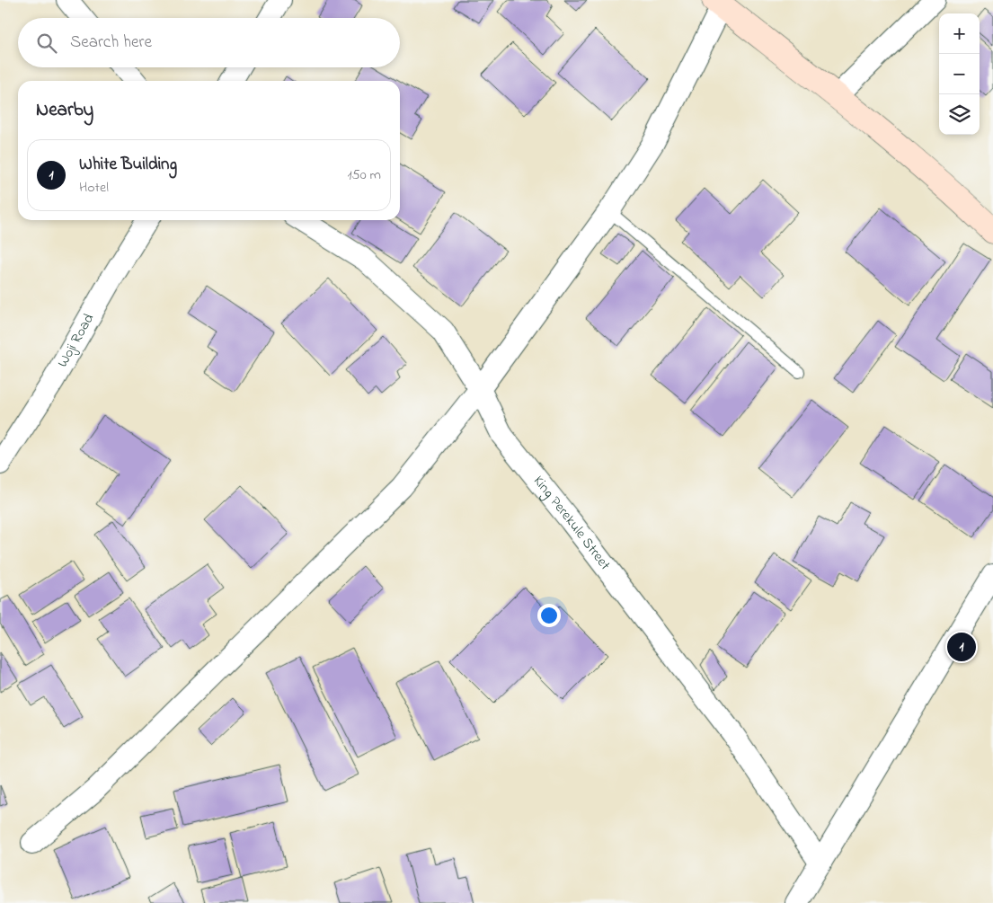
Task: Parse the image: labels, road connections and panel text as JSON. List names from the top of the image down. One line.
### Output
{"streets":{"street":["Woji Road","King Perekule Street"]},"page":{"map_buttons":["+","−"],"search":"Search here","heading":"Nearby","list":[{"mark":"1","name":"White Building","note":"Hotel","value":"150 m"}],"pins":"1"}}
